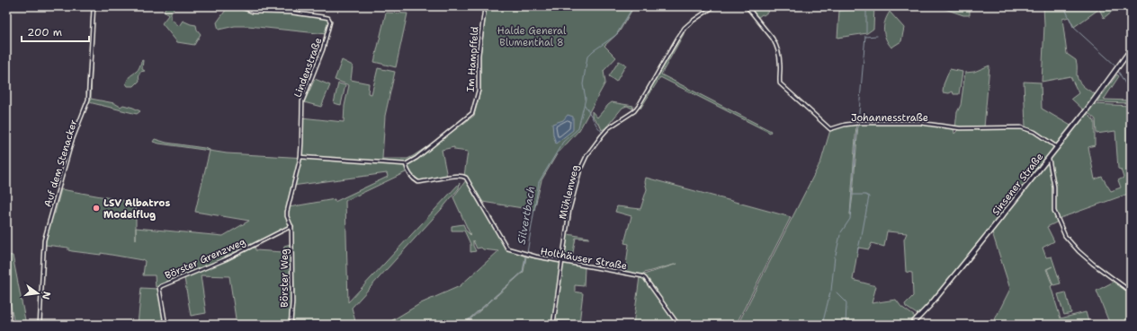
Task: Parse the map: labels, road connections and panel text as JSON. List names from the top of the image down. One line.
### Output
{"streets":{"main road":["Sinsener Straße"],"street":["Im Hampffeld","Lindenstraße","Johannesstraße","Auf dem Stenacker","Mühlenweg","Börster Grenzweg","Holthäuser Straße","Börster Weg"]},"crossings":[["Im Hampffeld","Holthäuser Straße"],["Lindenstraße","Börster Grenzweg"],["Lindenstraße","Börster Weg"],["Johannesstraße","Sinsener Straße"],["Mühlenweg","Holthäuser Straße"]],"water":["Silvertbach"],"parks":["Halde General Blumenthal 8"],"places":["LSV Albatros Modelflug"],"scale_bar":"200 m","north":"right"}
